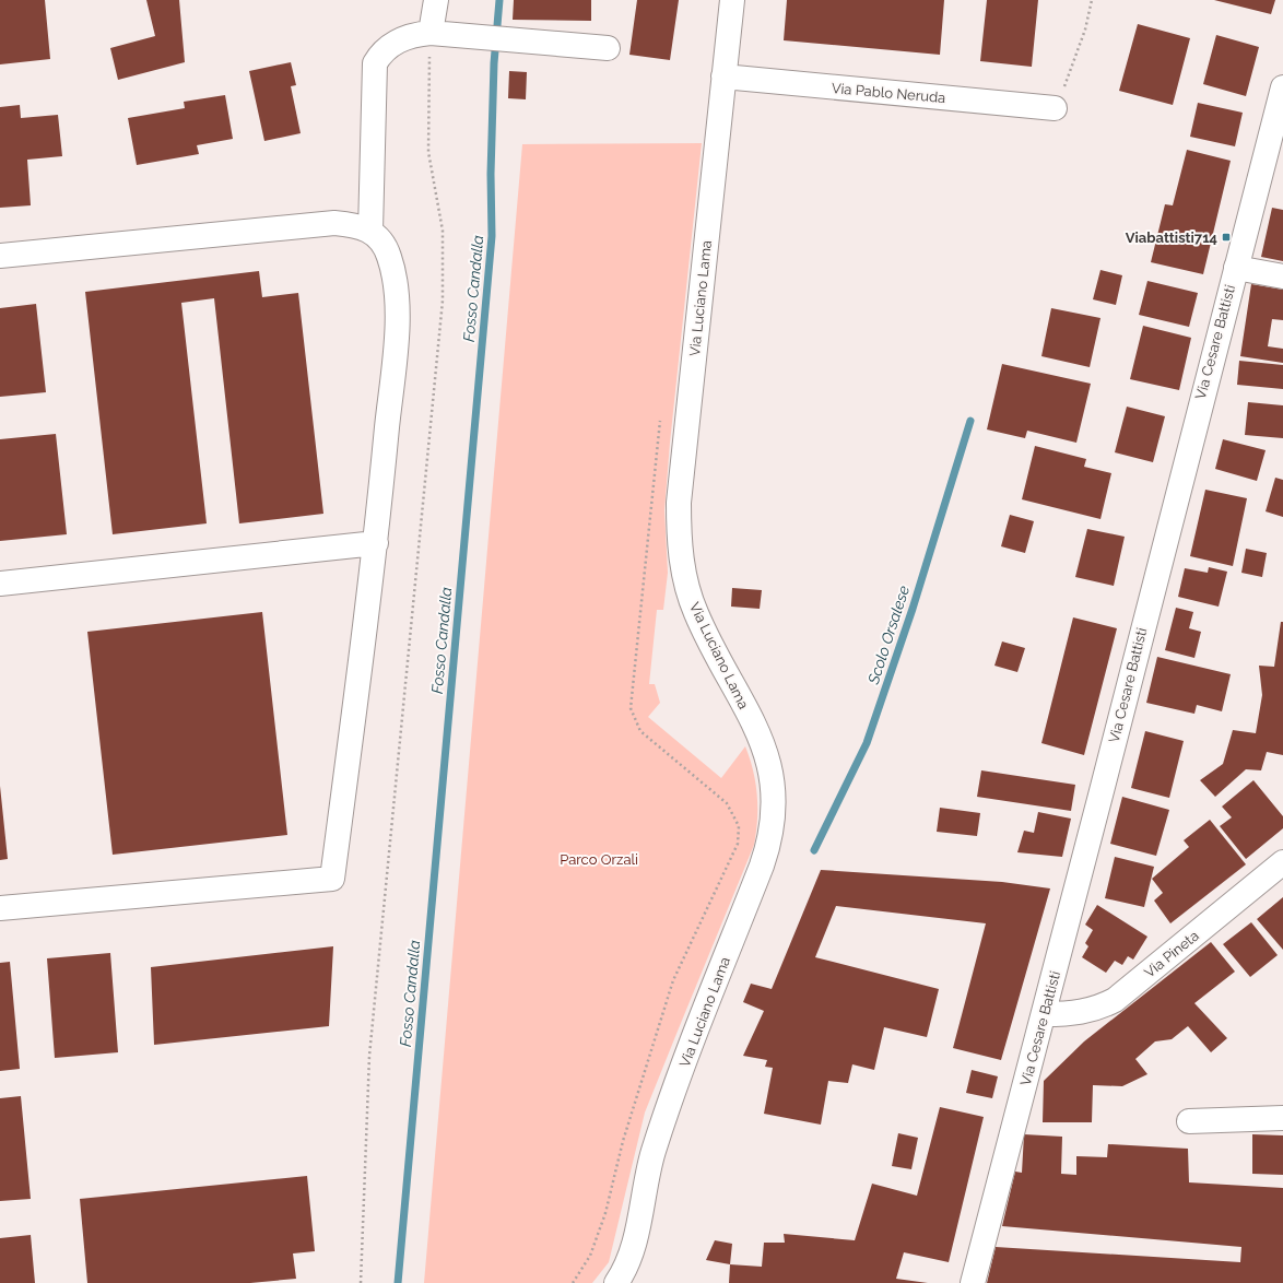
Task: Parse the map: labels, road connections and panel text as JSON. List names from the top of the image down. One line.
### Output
{"streets":{"street":["Via Pablo Neruda","Via Luciano Lama","Via Cesare Battisti","Via Pineta"]},"crossings":[["Via Pablo Neruda","Via Luciano Lama"],["Via Cesare Battisti","Via Pineta"]],"water":["Fosso Candalla","Scolo Orsalese"],"parks":["Parco Orzali"],"places":{"transit":["Viabattisti714"]}}
